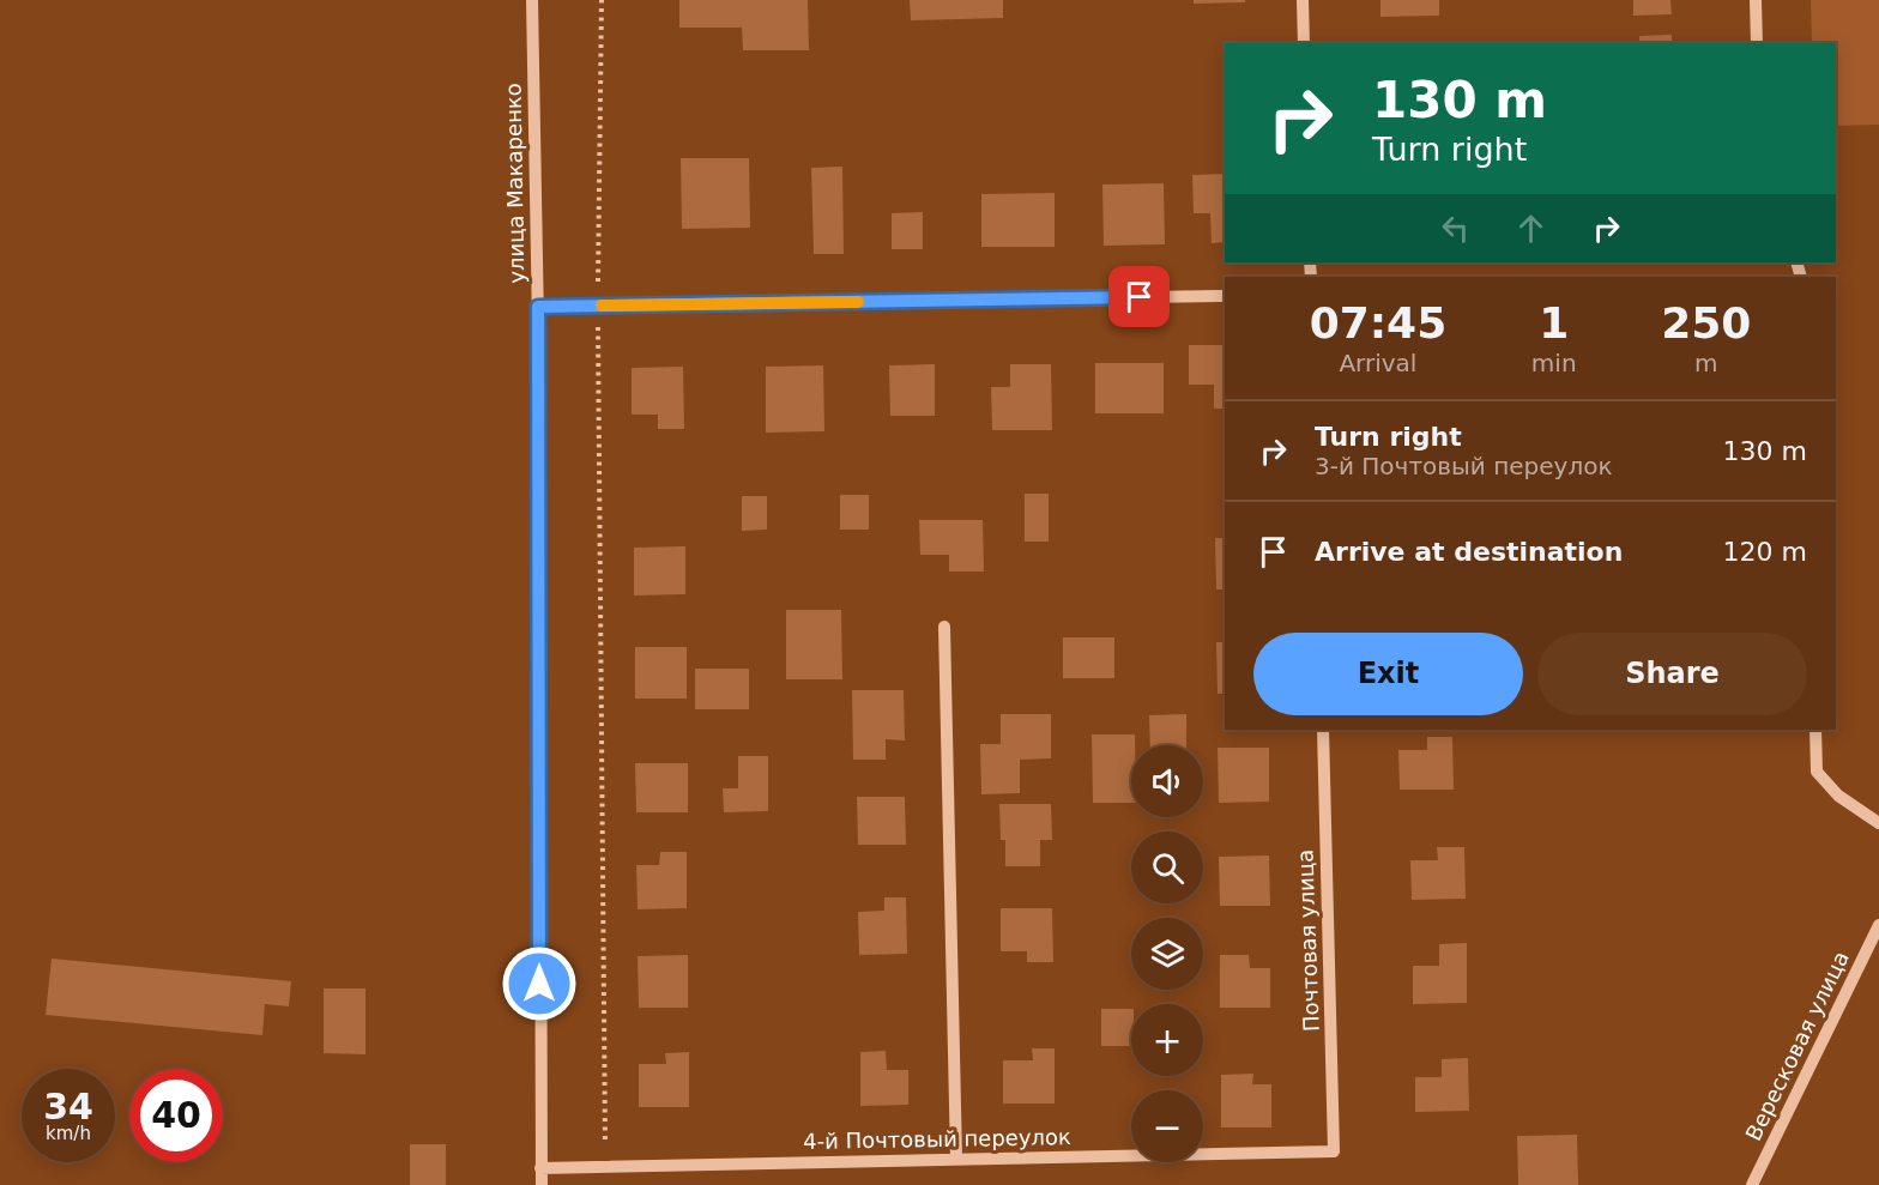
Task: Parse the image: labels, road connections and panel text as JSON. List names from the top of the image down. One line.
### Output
{"streets":{"street":["улица Макаренко","Почтовая улица","Вересковая улица","4-й Почтовый переулок"]},"crossings":[["улица Макаренко","4-й Почтовый переулок"],["Почтовая улица","4-й Почтовый переулок"]],"page":{"turn":["130 m","Turn right"],"eta":["07:45","Arrival","1","min","250","m"],"list":[{"name":"Turn right","note":"3-й Почтовый переулок","value":"130 m"},{"name":"Arrive at destination","value":"120 m"}],"buttons":["Exit","Share"],"map_buttons":["+","−"],"speed":"34 km/h","limit":"40"}}
